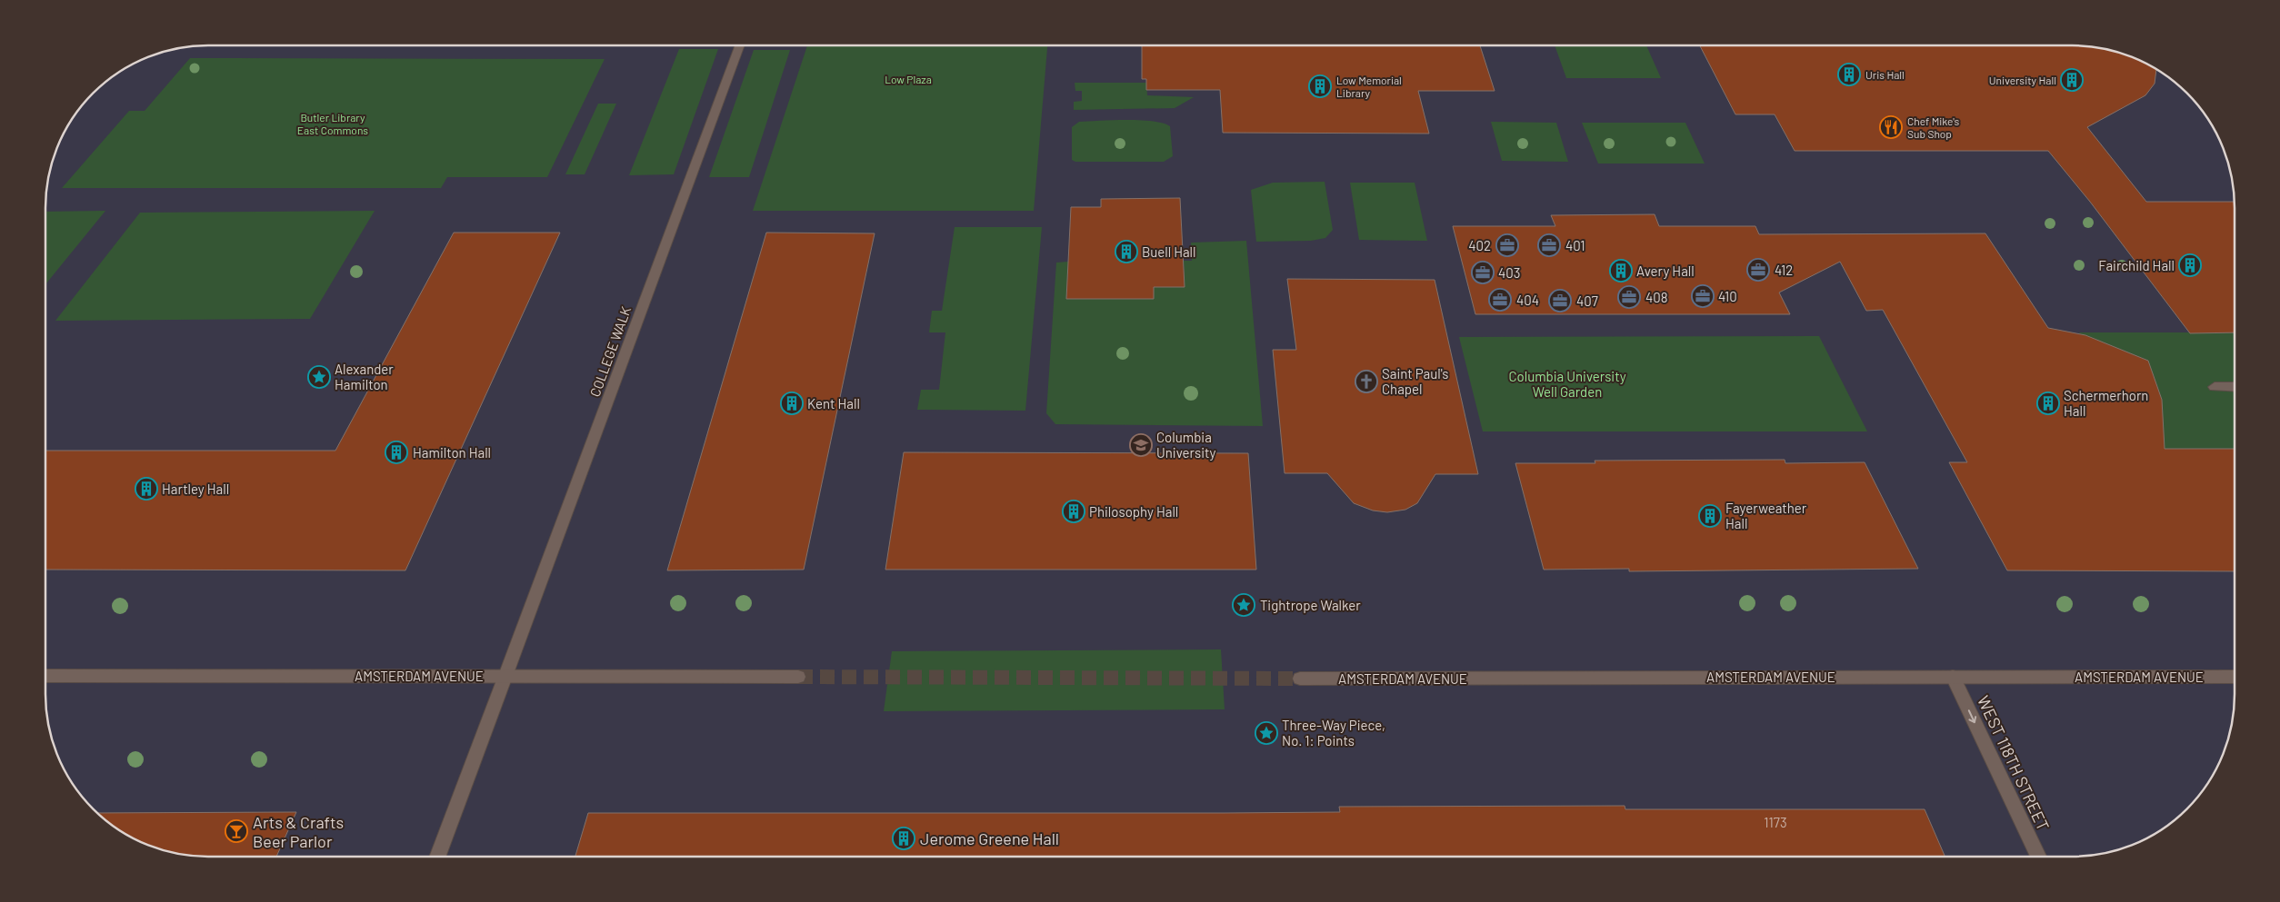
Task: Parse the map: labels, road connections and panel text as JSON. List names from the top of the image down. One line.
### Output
{"streets":{"main road":["COLLEGE WALK","AMSTERDAM AVENUE","WEST 118TH STREET"]},"crossings":[["COLLEGE WALK","AMSTERDAM AVENUE"],["AMSTERDAM AVENUE","WEST 118TH STREET"]],"one_way":["WEST 118TH STREET"],"parks":["Low Plaza","Butler Library East Commons","Columbia University Well Garden"],"places":{"building":["Uris Hall","University Hall","Low Memorial Library","Buell Hall","Fairchild Hall","Avery Hall","Kent Hall","Schermerhorn Hall","Hamilton Hall","Hartley Hall","Philosophy Hall","Fayerweather Hall","Jerome Greene Hall"],"restaurant":["Chef Mike's Sub Shop"],"office":["402","401","412","403","410","408","404","407"],"place":["Alexander Hamilton","Tightrope Walker","Three-Way Piece, No. 1: Points"],"church":["Saint Paul's Chapel"],"school or university":["Columbia University"],"bar":["Arts & Crafts Beer Parlor"]},"house_numbers":["1173"]}
